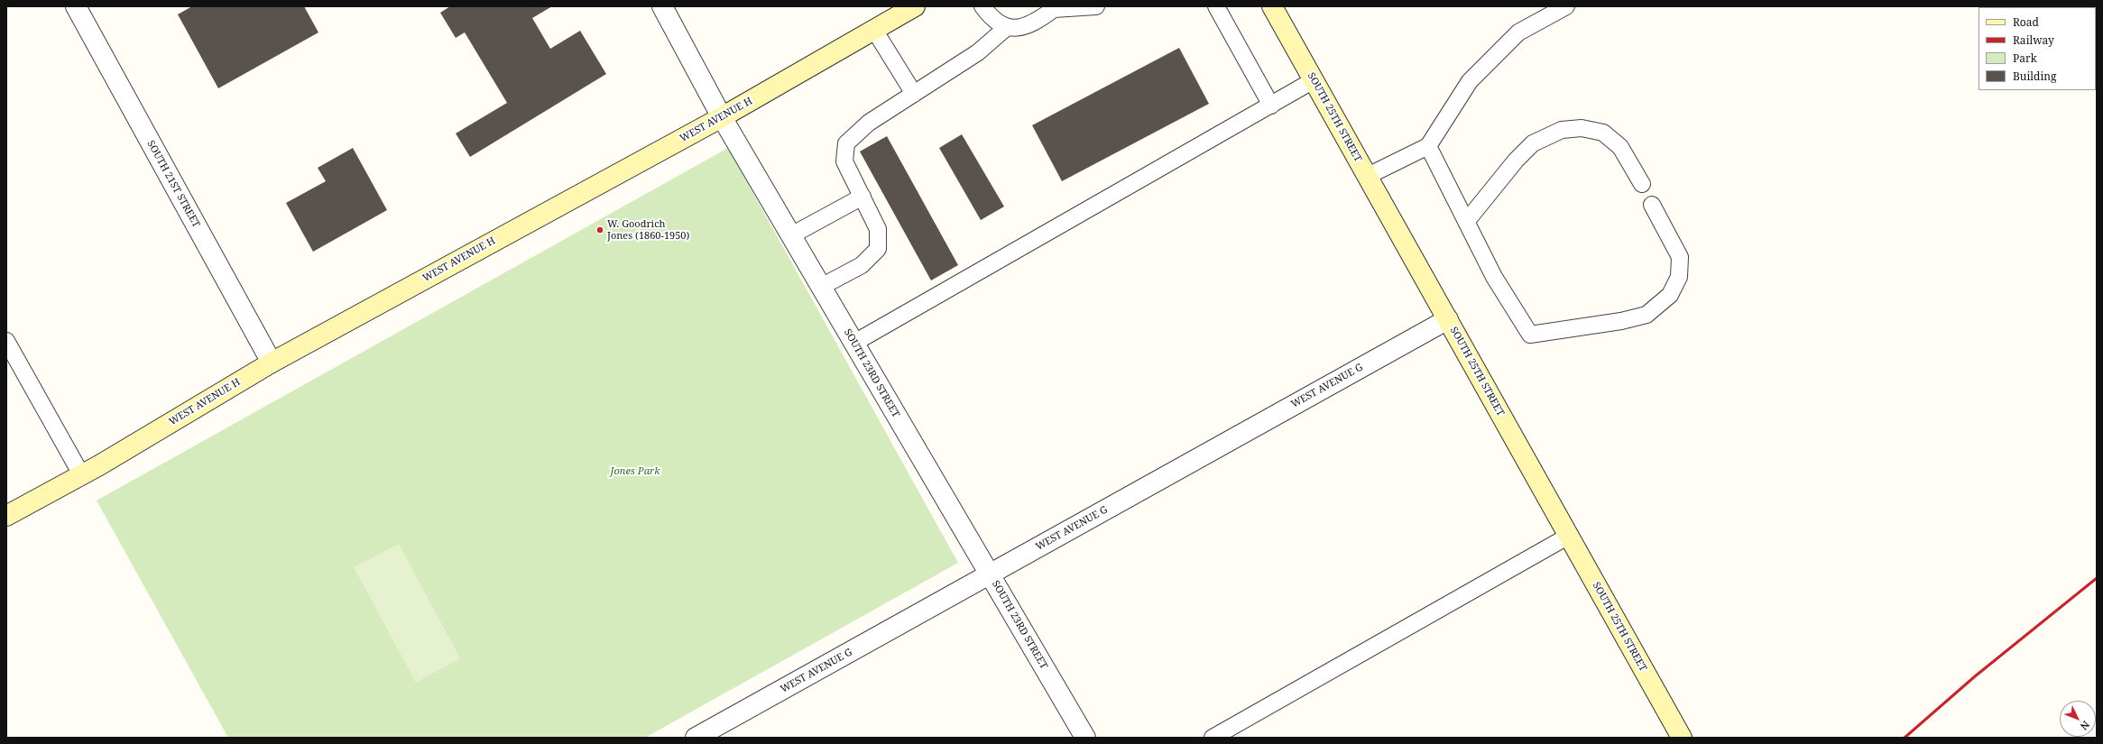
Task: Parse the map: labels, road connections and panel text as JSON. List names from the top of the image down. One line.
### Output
{"streets":{"main road":["SOUTH 25TH STREET","WEST AVENUE H"],"street":["SOUTH 21ST STREET","SOUTH 23RD STREET","WEST AVENUE G"]},"crossings":[["SOUTH 25TH STREET","WEST AVENUE G"],["WEST AVENUE H","SOUTH 21ST STREET"],["WEST AVENUE H","SOUTH 23RD STREET"],["SOUTH 23RD STREET","WEST AVENUE G"]],"parks":["Jones Park"],"places":["W. Goodrich Jones (1860-1950)"],"legend":["Road","Railway","Park","Building"],"north":"bottom right"}
